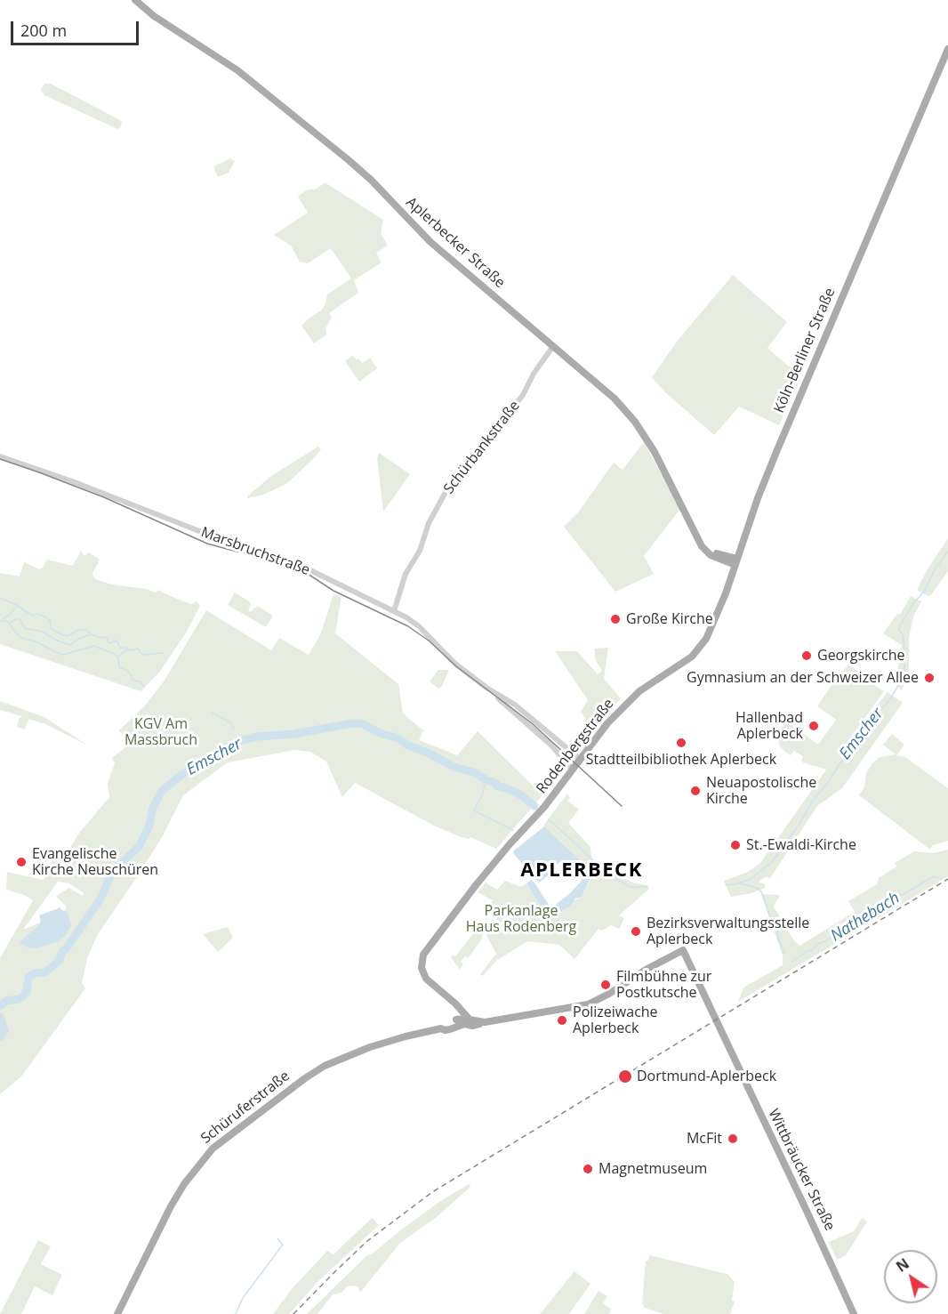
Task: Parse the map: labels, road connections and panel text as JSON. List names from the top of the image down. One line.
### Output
{"streets":{"main road":["Aplerbecker Straße","Köln-Berliner Straße","Rodenbergstraße","Schüruferstraße","Wittbräucker Straße"],"street":["Schürbankstraße","Marsbruchstraße"]},"crossings":[["Aplerbecker Straße","Köln-Berliner Straße"],["Aplerbecker Straße","Schürbankstraße"],["Köln-Berliner Straße","Rodenbergstraße"],["Schürbankstraße","Marsbruchstraße"],["Marsbruchstraße","Rodenbergstraße"],["Rodenbergstraße","Schüruferstraße"],["Schüruferstraße","Wittbräucker Straße"]],"districts":["APLERBECK"],"water":["Emscher","Nathebach"],"parks":["KGV Am Massbruch","Parkanlage Haus Rodenberg"],"places":["Große Kirche","Georgskirche","Gymnasium an der Schweizer Allee","Hallenbad Aplerbeck","Stadtteilbibliothek Aplerbeck","Neuapostolische Kirche","St.-Ewaldi-Kirche","Evangelische Kirche Neuschüren","Bezirksverwaltungsstelle Aplerbeck","Filmbühne zur Postkutsche","Polizeiwache Aplerbeck","Dortmund-Aplerbeck","McFit","Magnetmuseum"],"scale_bar":"200 m","north":"top left"}
